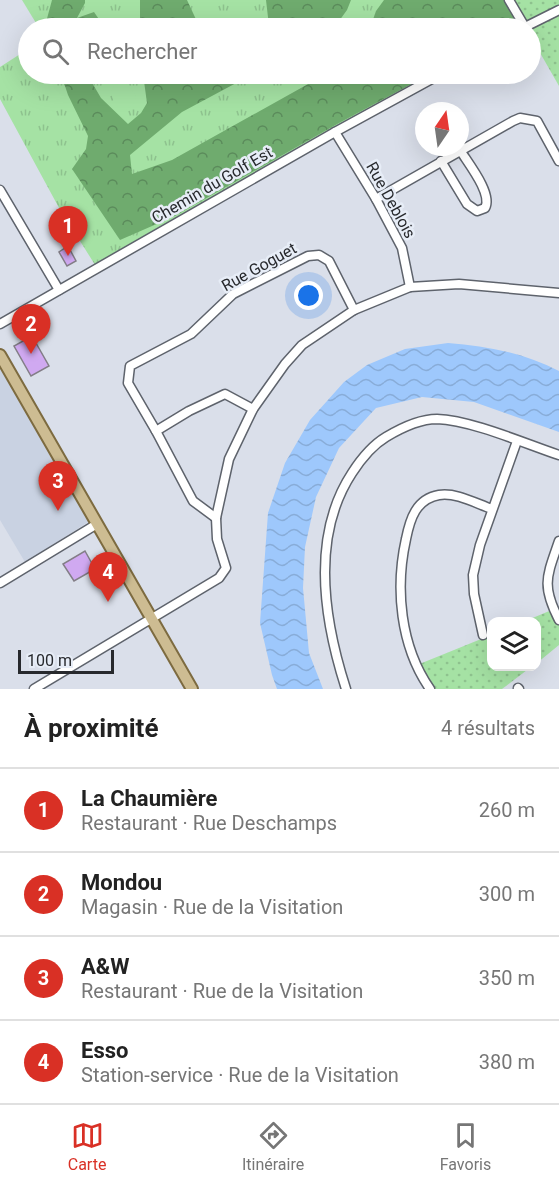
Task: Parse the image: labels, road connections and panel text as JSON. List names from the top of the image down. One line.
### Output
{"streets":{"street":["Chemin du Golf Est","Rue Deblois","Rue Goguet"]},"crossings":[["Chemin du Golf Est","Rue Deblois"]],"scale_bar":"100 m","north":"top","page":{"search":"Rechercher","pins":["1","2","3","4"],"scale":"100 m","heading":["À proximité","4 résultats"],"list":[{"mark":"1","name":"La Chaumière","note":"Restaurant · Rue Deschamps","value":"260 m"},{"mark":"2","name":"Mondou","note":"Magasin · Rue de la Visitation","value":"300 m"},{"mark":"3","name":"A&W","note":"Restaurant · Rue de la Visitation","value":"350 m"},{"mark":"4","name":"Esso","note":"Station-service · Rue de la Visitation","value":"380 m"}],"nav":["Carte","Itinéraire","Favoris"]}}
